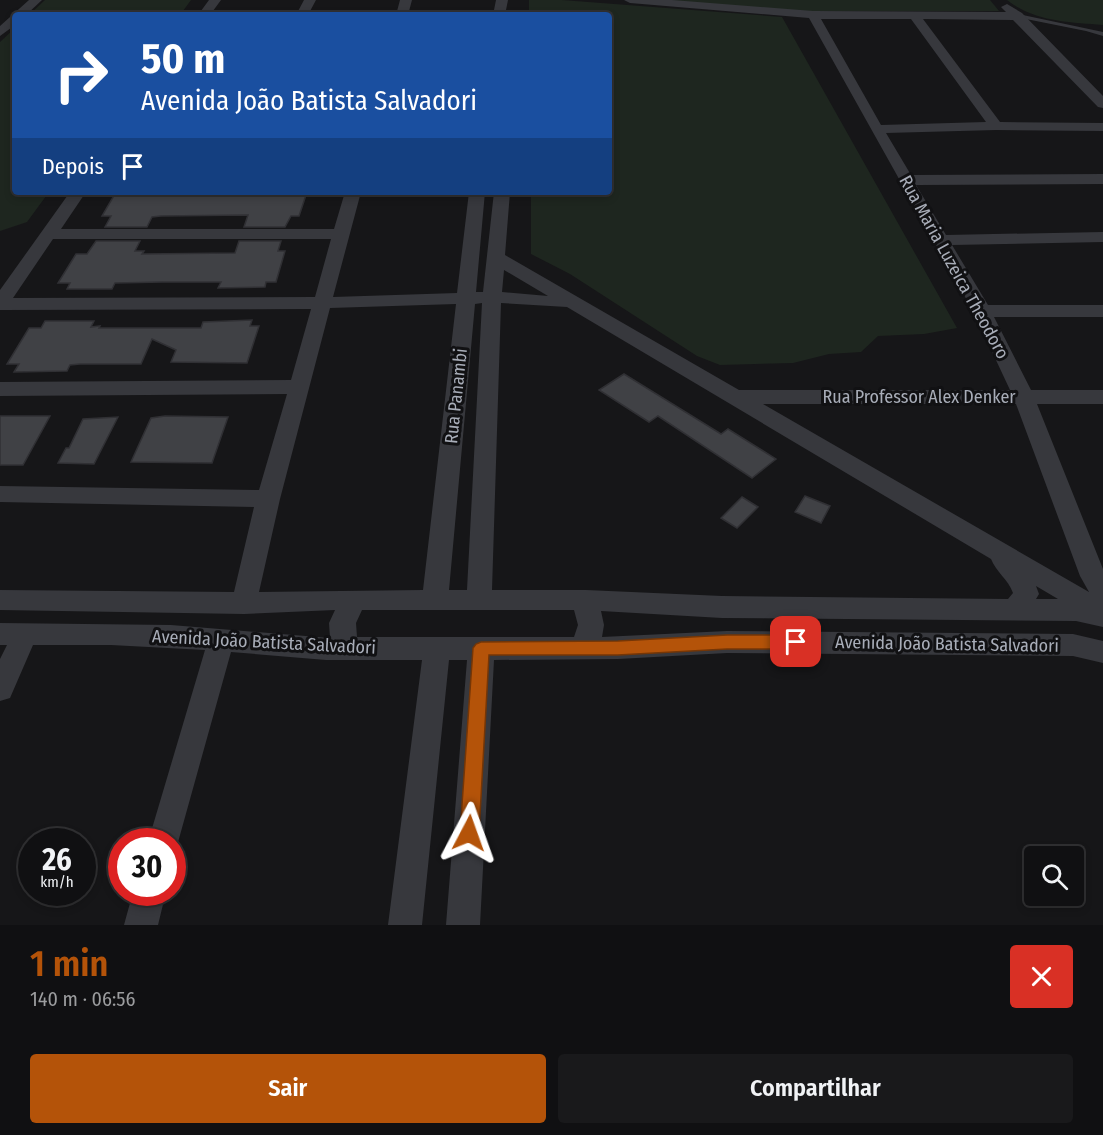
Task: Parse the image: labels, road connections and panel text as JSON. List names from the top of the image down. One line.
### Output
{"streets":{"street":["Rua Maria Luzeica Theodoro","Rua Panambi","Rua Professor Alex Denker","Avenida João Batista Salvadori"]},"crossings":[["Rua Maria Luzeica Theodoro","Rua Professor Alex Denker"],["Rua Panambi","Avenida João Batista Salvadori"]],"page":{"turn":["50 m","Avenida João Batista Salvadori"],"then":"Depois","speed":"26 km/h","limit":"30","heading":["1 min","140 m · 06:56"],"buttons":["Sair","Compartilhar"]}}
